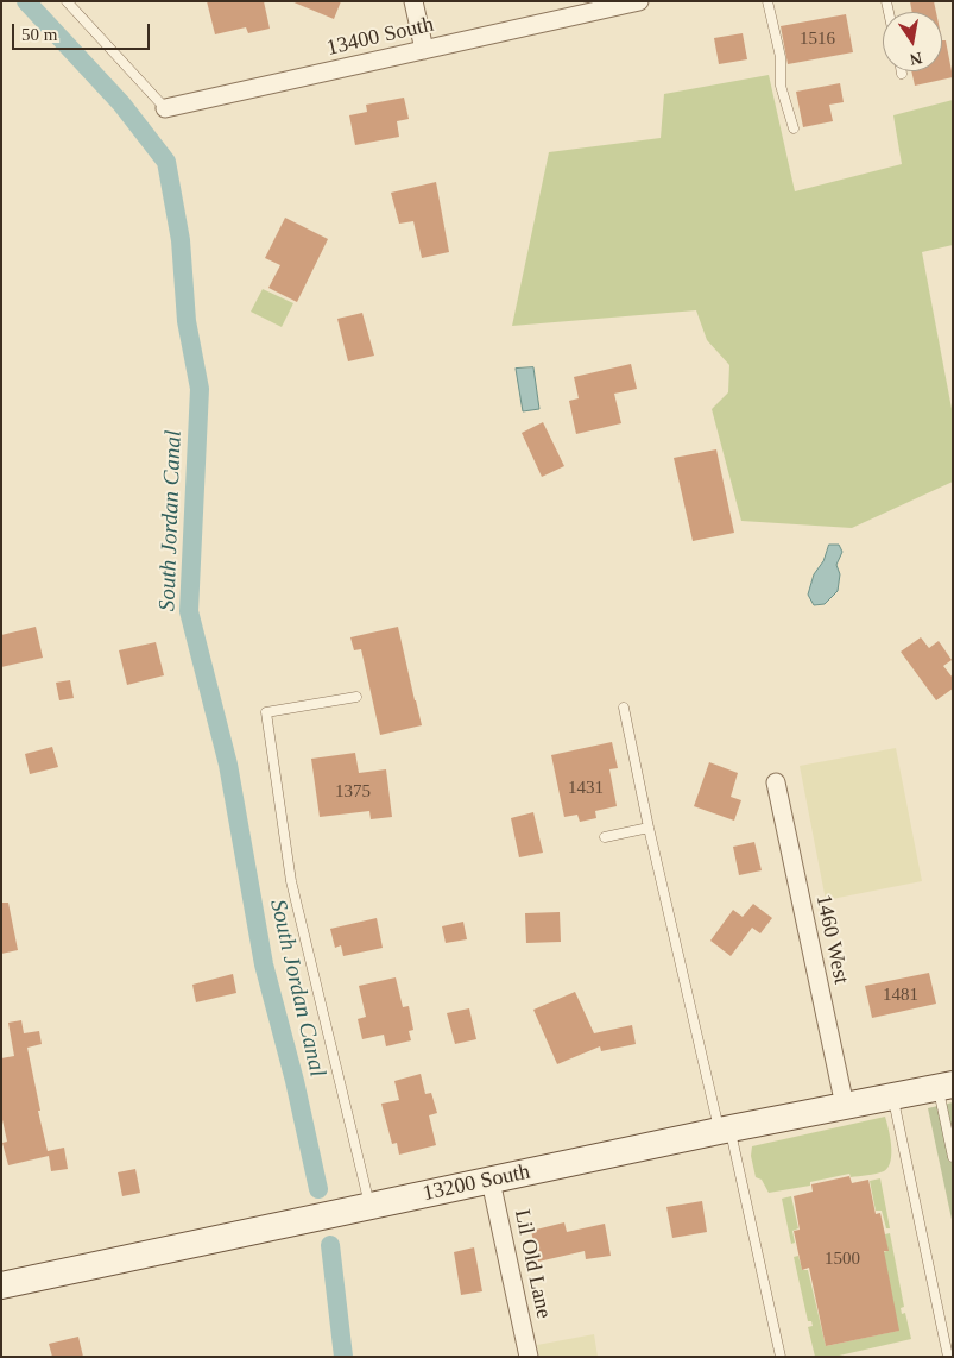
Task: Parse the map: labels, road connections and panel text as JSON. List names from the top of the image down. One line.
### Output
{"streets":{"street":["13400 South","1460 West","13200 South","Lil Old Lane"]},"crossings":[["1460 West","13200 South"],["13200 South","Lil Old Lane"]],"water":["South Jordan Canal"],"house_numbers":["1516","1431","1375","1481","1500"],"scale_bar":"50 m","north":"bottom"}
